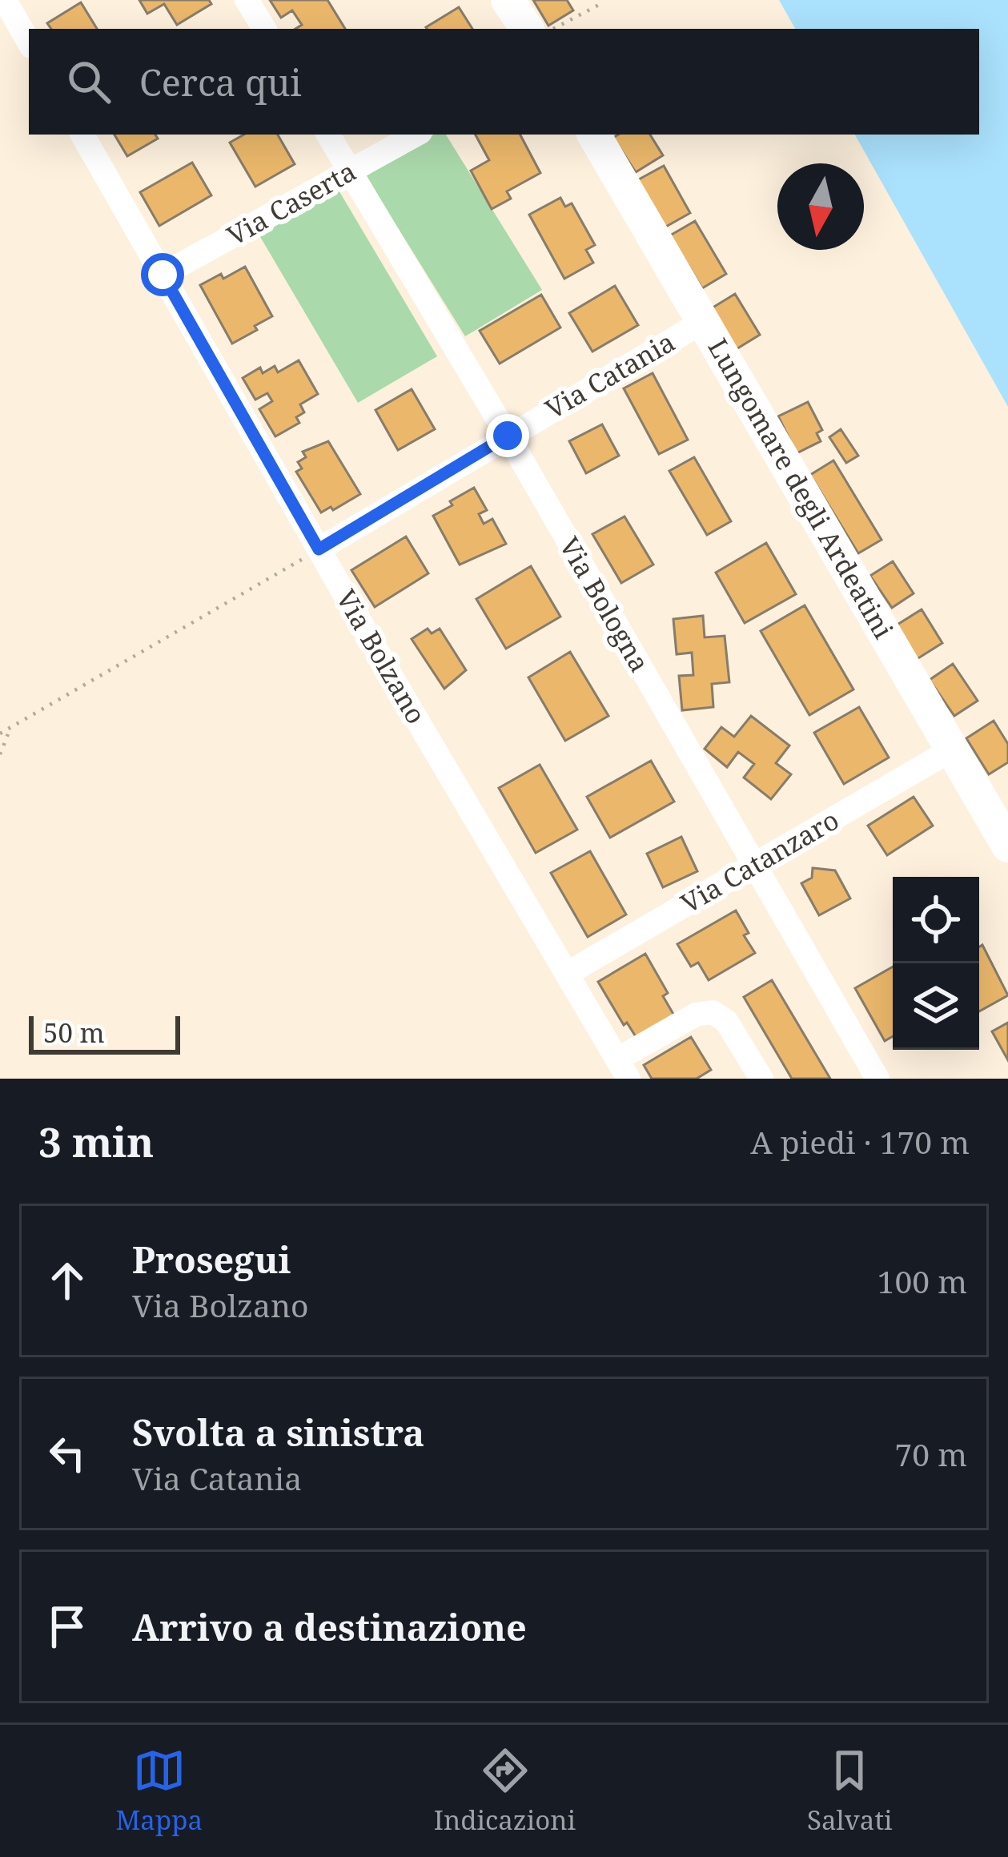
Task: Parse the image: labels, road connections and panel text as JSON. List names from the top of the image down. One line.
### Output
{"streets":{"main road":["Lungomare degli Ardeatini"],"street":["Via Caserta","Via Catania","Via Bologna","Via Bolzano","Via Catanzaro"]},"crossings":[["Via Caserta","Via Bologna"],["Via Caserta","Via Bolzano"],["Via Catania","Lungomare degli Ardeatini"],["Via Catania","Via Bologna"],["Via Catania","Via Bolzano"],["Lungomare degli Ardeatini","Via Catanzaro"],["Via Bologna","Via Catanzaro"],["Via Bolzano","Via Catanzaro"]],"scale_bar":"50 m","north":"bottom","page":{"search":"Cerca qui","scale":"50 m","heading":["3 min","A piedi · 170 m"],"list":[["Prosegui","Via Bolzano","100 m"],["Svolta a sinistra","Via Catania","70 m"],"Arrivo a destinazione"],"nav":["Mappa","Indicazioni","Salvati"]}}
